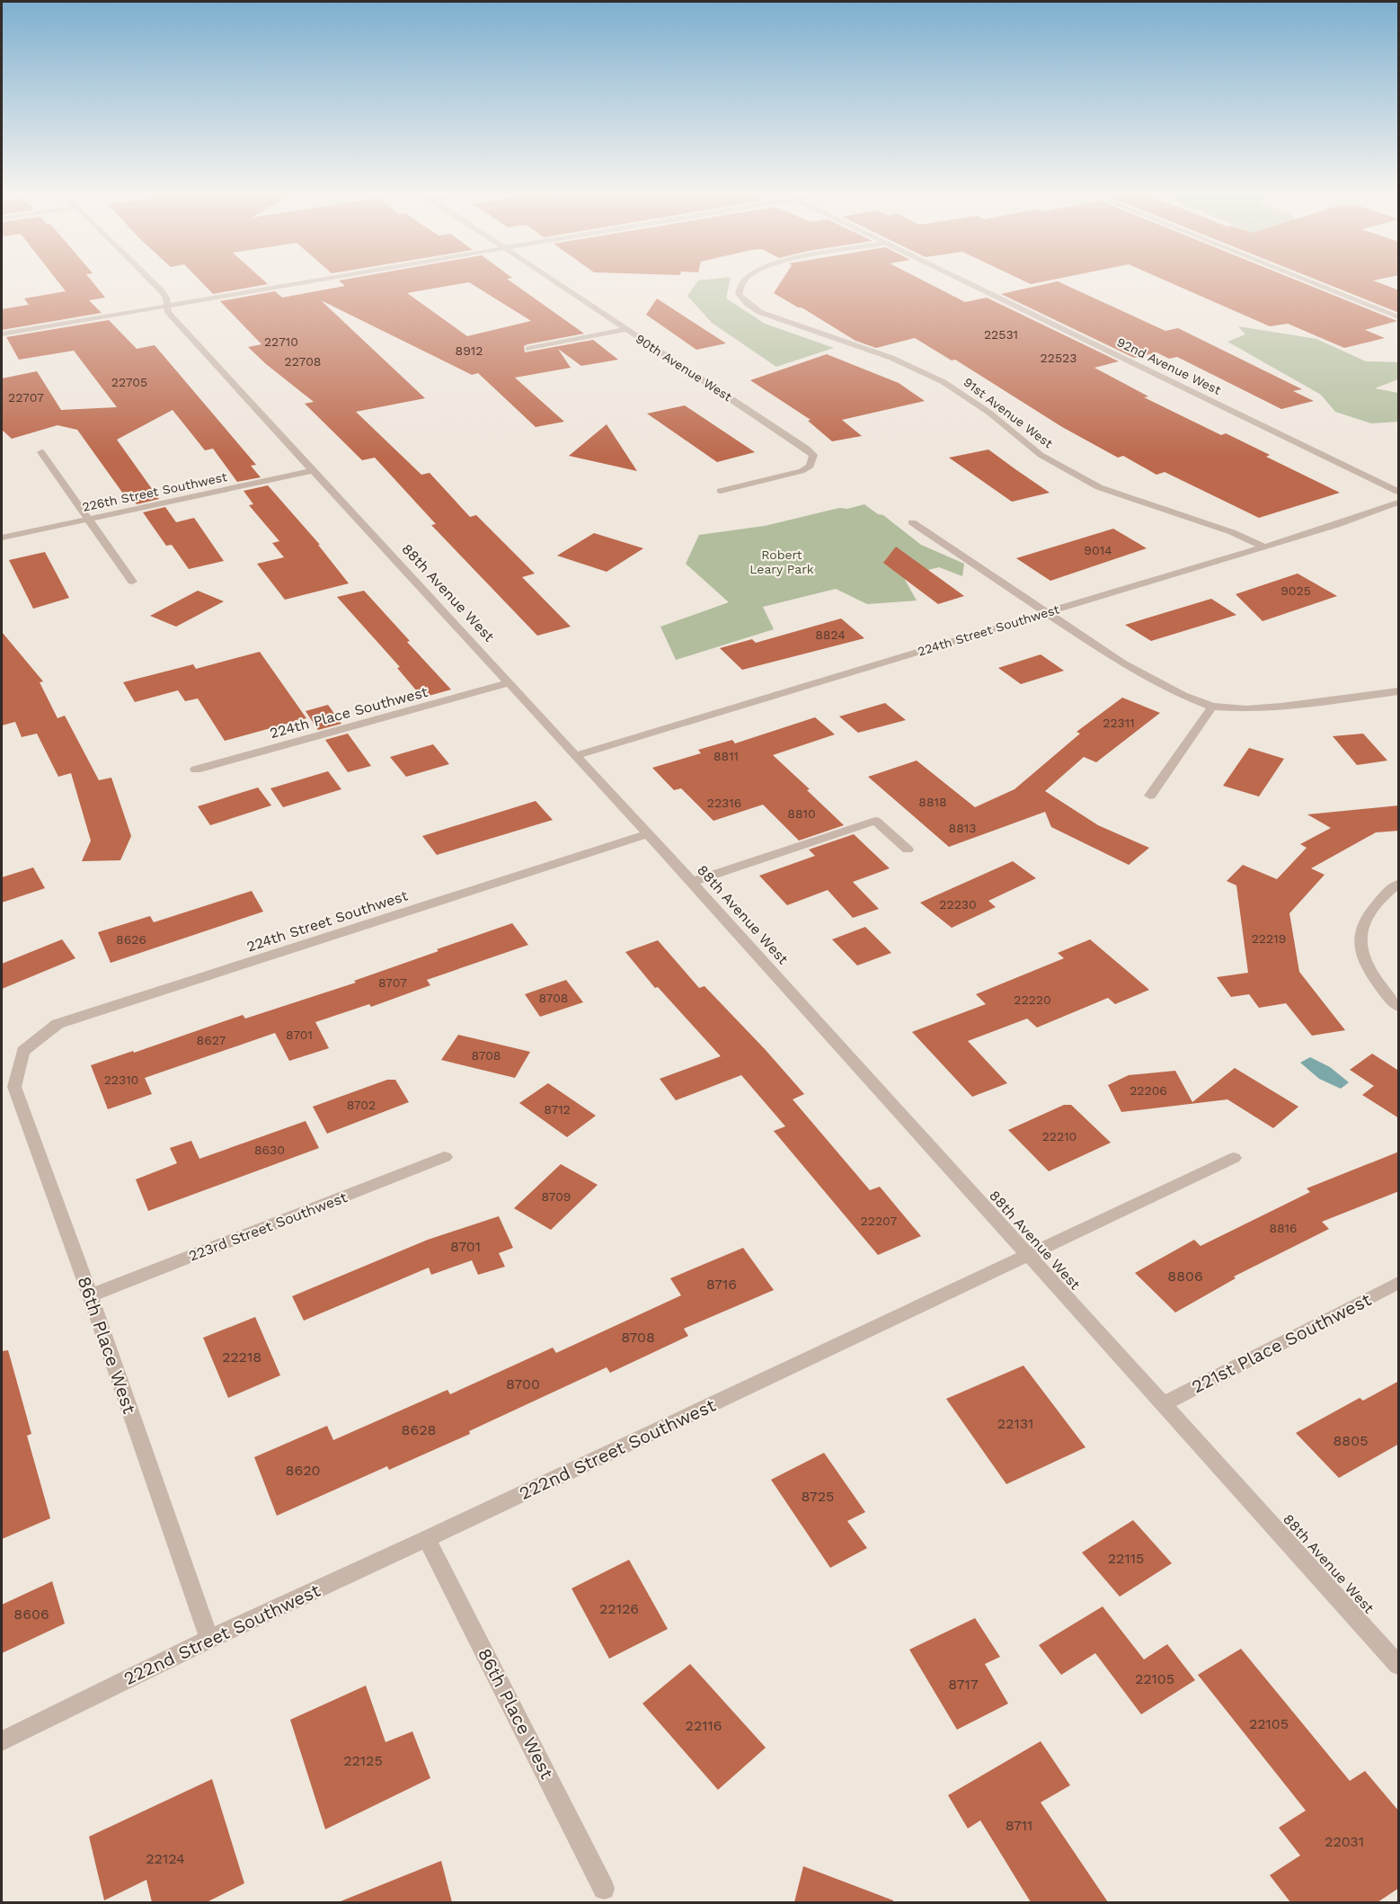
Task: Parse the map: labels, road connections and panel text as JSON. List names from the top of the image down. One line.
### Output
{"streets":{"street":["92nd Avenue West","90th Avenue West","91st Avenue West","226th Street Southwest","88th Avenue West","224th Street Southwest","224th Place Southwest","223rd Street Southwest","221st Place Southwest","86th Place West","222nd Street Southwest"]},"crossings":[["91st Avenue West","224th Street Southwest"],["226th Street Southwest","88th Avenue West"],["88th Avenue West","224th Street Southwest"],["88th Avenue West","224th Place Southwest"],["88th Avenue West","221st Place Southwest"],["88th Avenue West","222nd Street Southwest"],["224th Street Southwest","86th Place West"],["223rd Street Southwest","86th Place West"],["86th Place West","222nd Street Southwest"]],"parks":["Robert Leary Park"],"house_numbers":["22531","22710","8912","22523","22708","22705","22707","9014","9025","8824","22311","8811","8818","22316","8810","8813","22230","22219","8626","8707","8708","22220","8701","8627","8708","22310","22206","8702","8712","22210","8630","8709","22207","8816","8701","8806","8716","8708","22218","8700","22131","8628","8805","8620","8725","22115","22126","8606","22105","8717","22105","22116","22125","8711","22031","22124"]}
